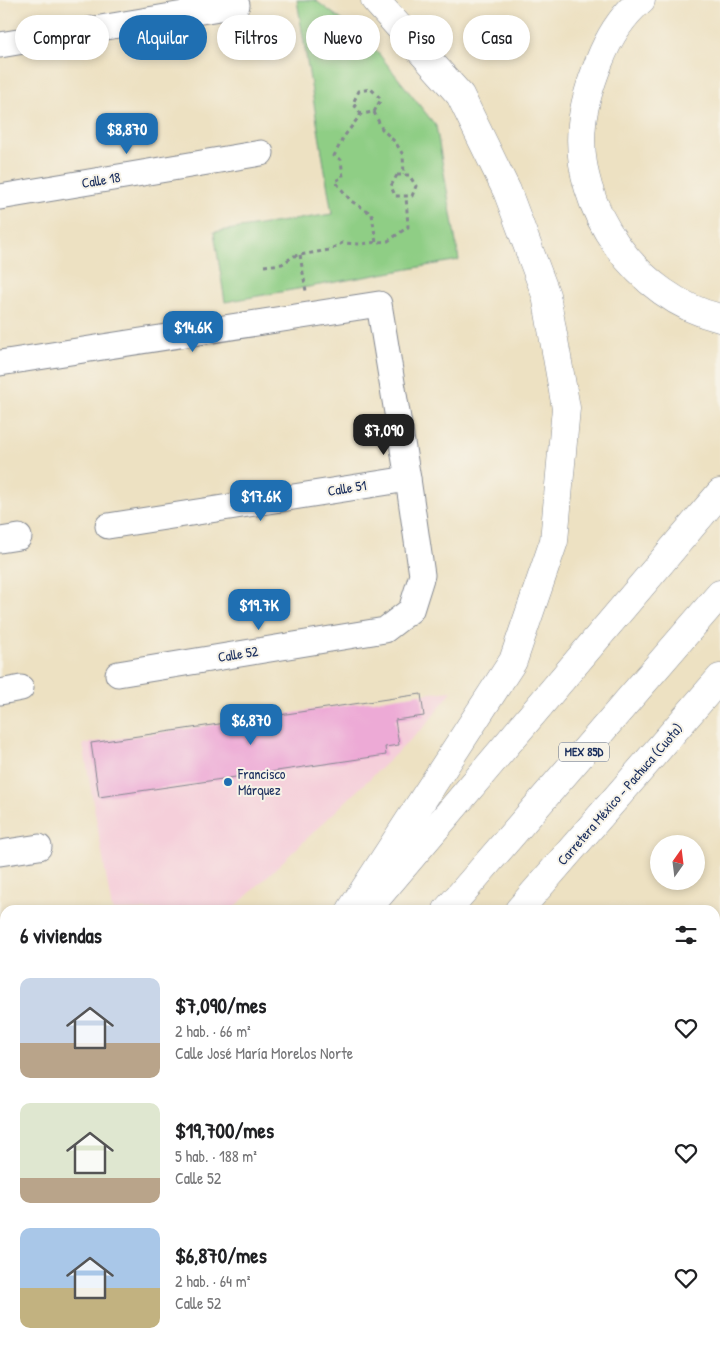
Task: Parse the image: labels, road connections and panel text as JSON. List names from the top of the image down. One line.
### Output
{"streets":{"highway":["MEX 85D","Carretera México - Pachuca (Cuota)"],"street":["Calle 18","Calle 51","Calle 52"]},"crossings":[["Calle 51","Calle 52"]],"places":["Francisco Márquez"],"north":"top","page":{"chip":["Comprar","Alquilar","Filtros","Nuevo","Piso","Casa"],"price":["$8,870","$14.6K","$7,090","$17.6K","$19.7K","$6,870"],"heading":"6 viviendas","list":[{"name":"$7,090/mes","note":"2 hab. · 66 m² · Calle José María Morelos Norte"},{"name":"$19,700/mes","note":"5 hab. · 188 m² · Calle 52"},{"name":"$6,870/mes","note":"2 hab. · 64 m² · Calle 52"}]}}
